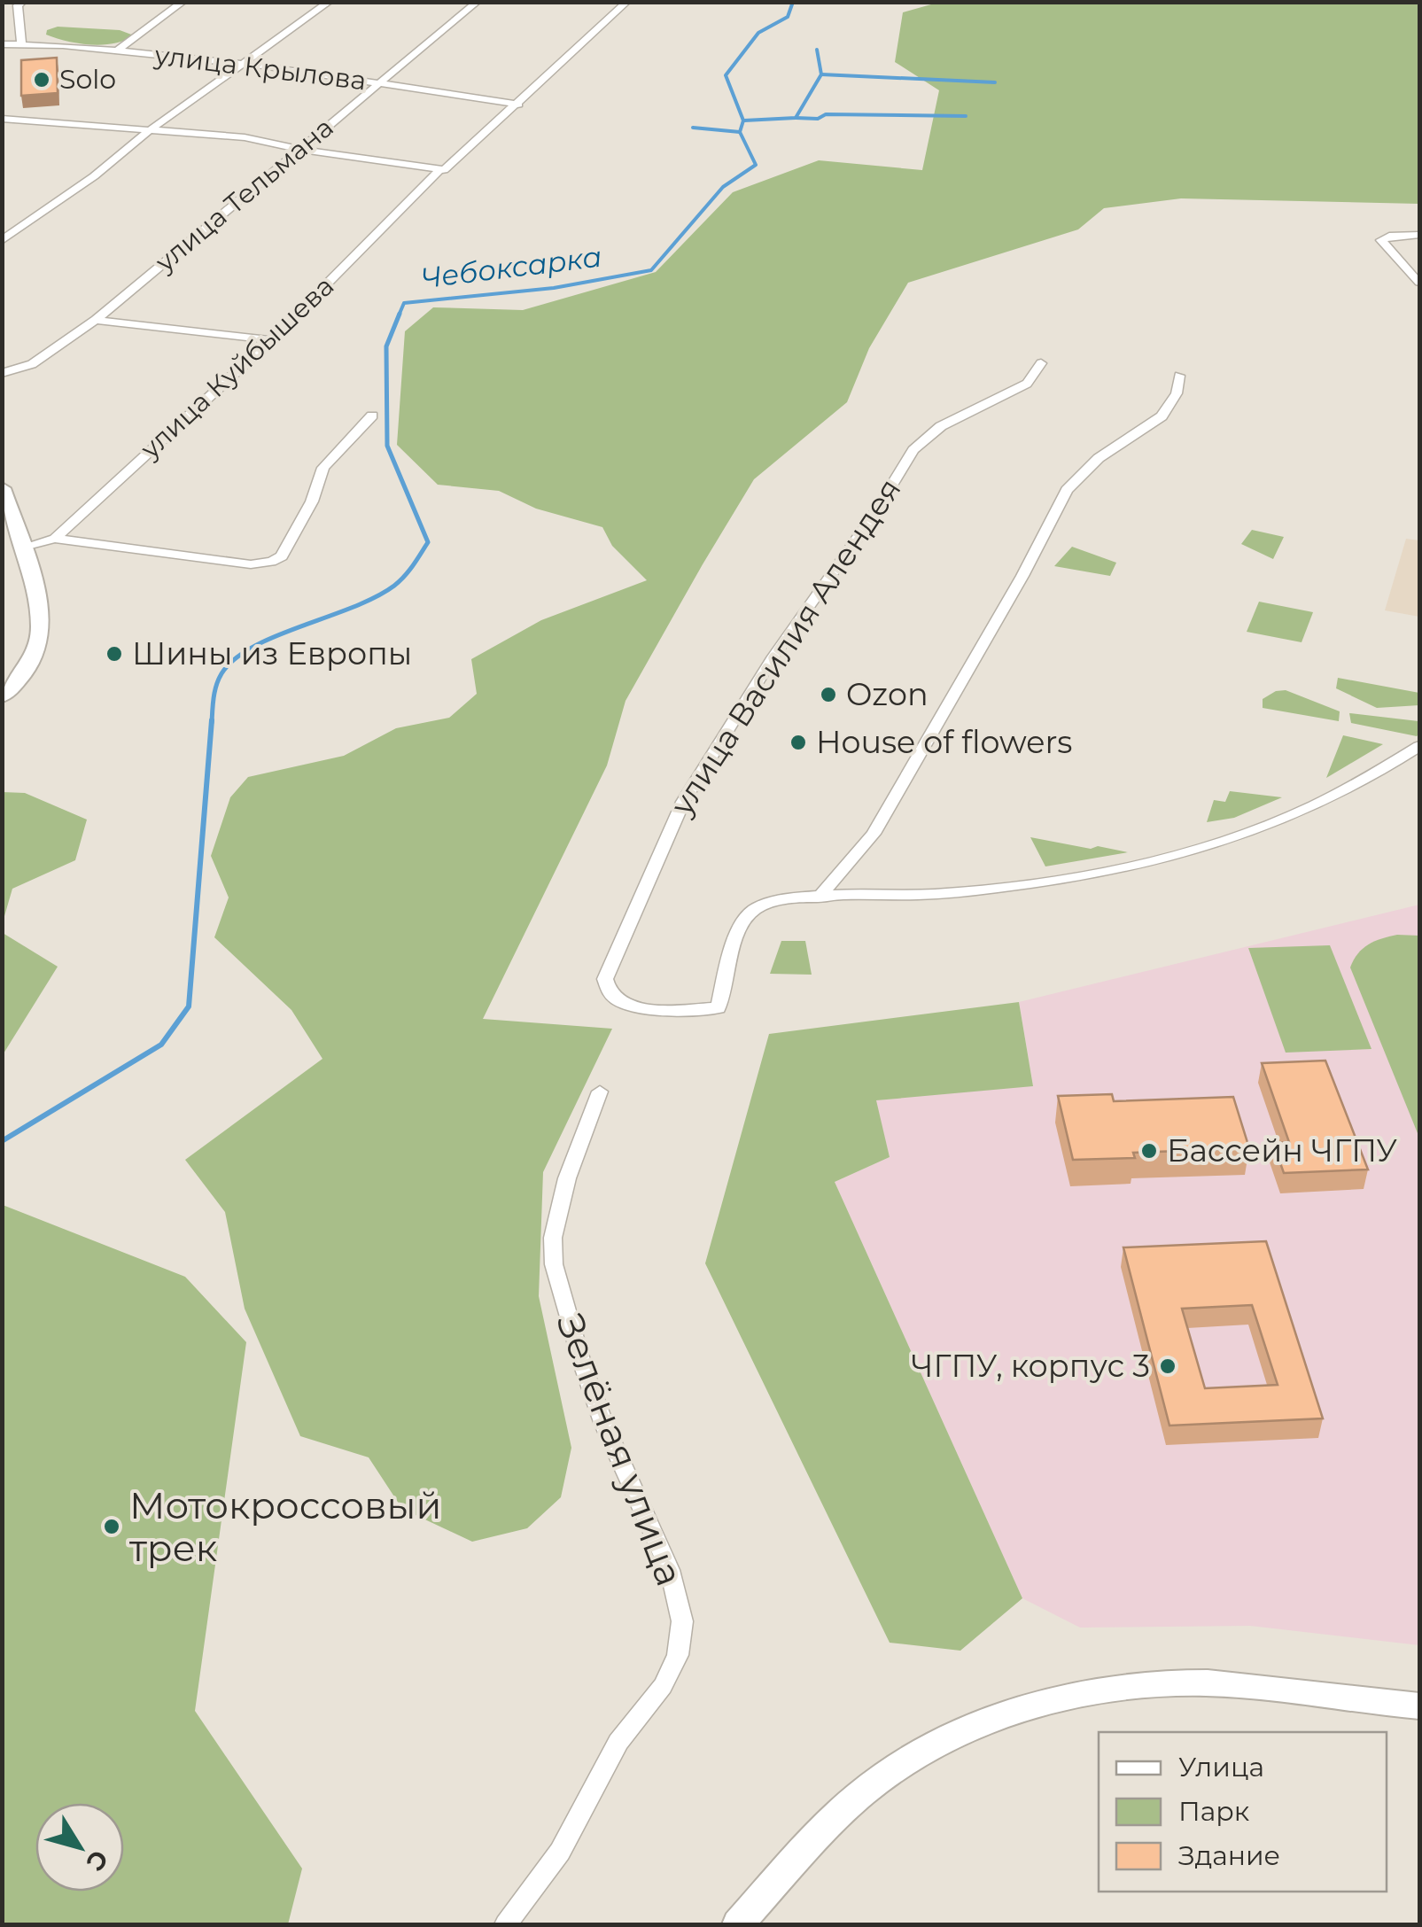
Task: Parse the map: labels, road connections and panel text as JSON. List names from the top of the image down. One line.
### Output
{"streets":{"street":["улица Крылова","улица Тельмана","улица Куйбышева","улица Василия Алендея","Зелёная улица"]},"crossings":[["улица Крылова","улица Тельмана"],["улица Крылова","улица Куйбышева"]],"water":["Чебоксарка"],"places":["Solo","Шины из Европы","Ozon","House of flowers","Бассейн ЧГПУ","ЧГПУ, корпус 3","Мотокроссовый трек"],"legend":["Улица","Парк","Здание"],"north":"bottom right"}
